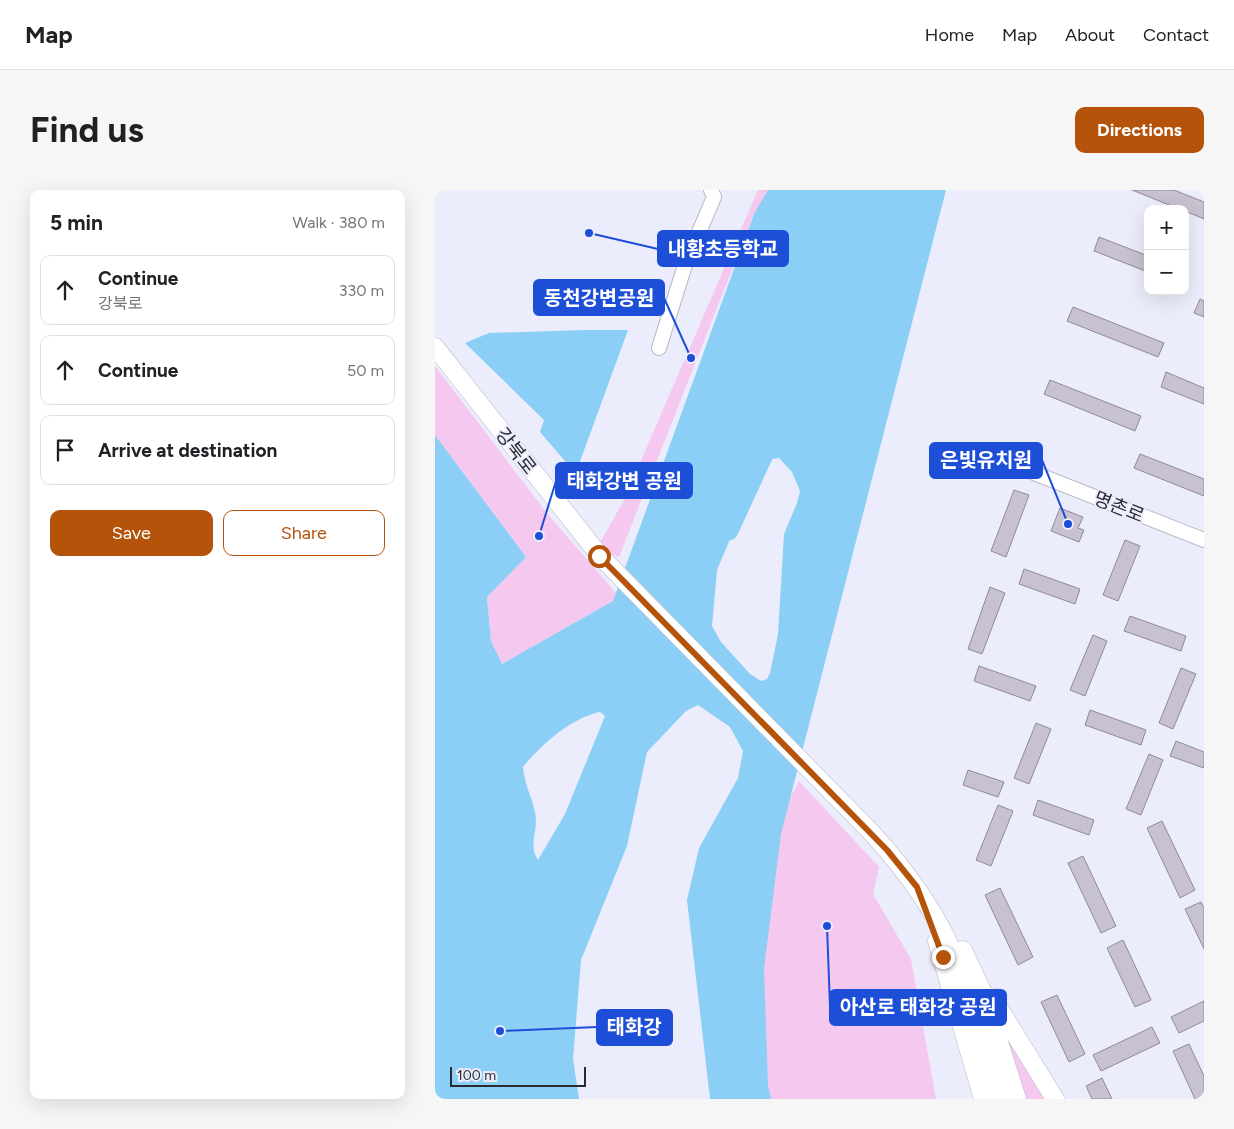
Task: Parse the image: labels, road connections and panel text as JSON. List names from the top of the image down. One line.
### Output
{"streets":{"main road":["강북로"],"street":["명촌로"]},"places":["내황초등학교","동천강변공원","은빛유치원","태화강변 공원","아산로 태화강 공원","태화강"],"scale_bar":"100 m","page":{"header":"Map","nav":["Home","Map","About","Contact"],"buttons":["Directions",["Save","Share"]],"title":"Find us","heading":["5 min","Walk · 380 m"],"map_buttons":["+","−"],"list":[["Continue","강북로","330 m"],["Continue","50 m"],"Arrive at destination"],"scale":"100 m"}}
